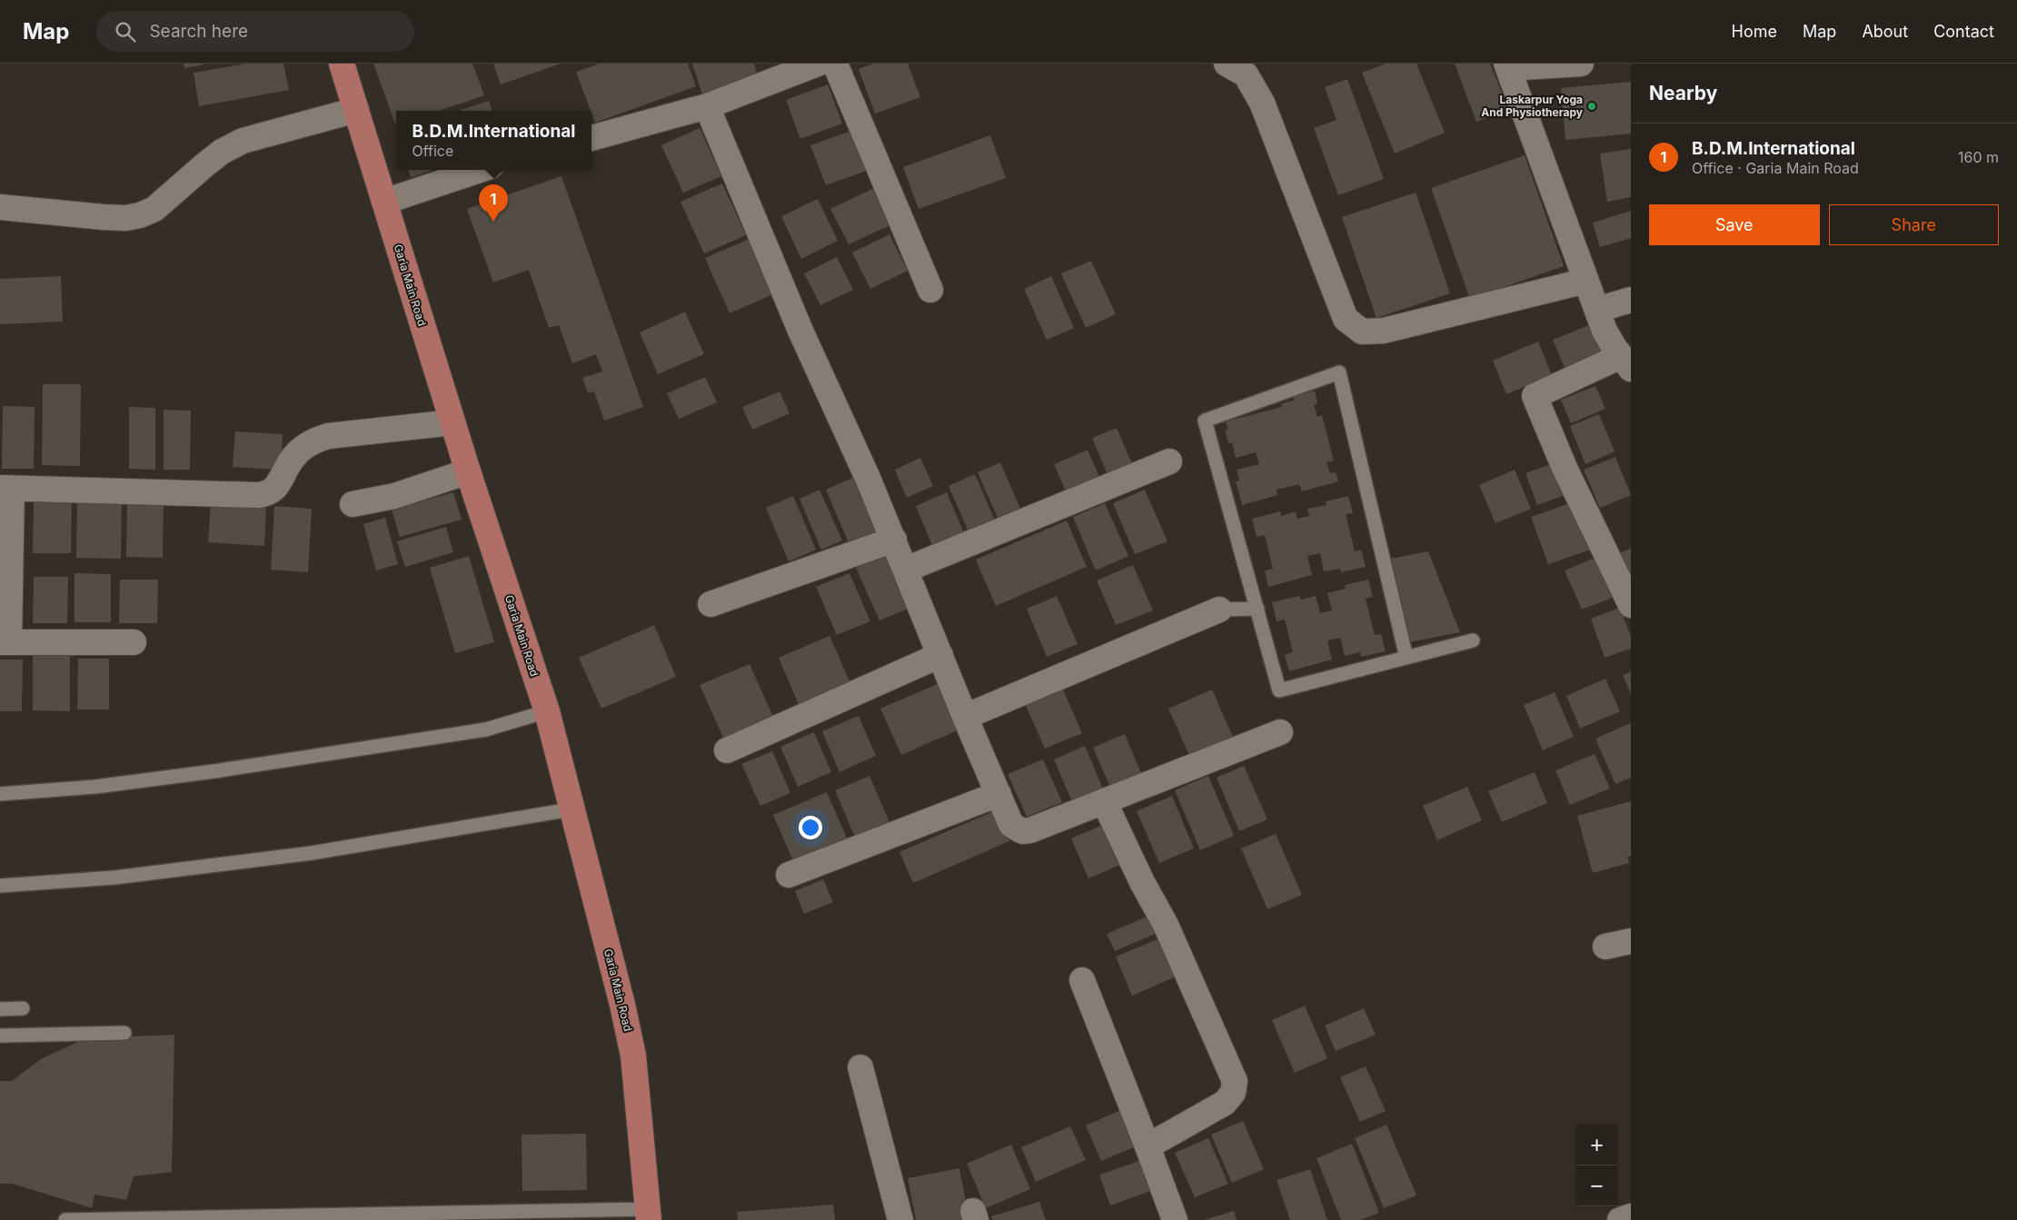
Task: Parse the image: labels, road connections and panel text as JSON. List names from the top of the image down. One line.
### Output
{"streets":{"main road":["Garia Main Road"]},"places":["Laskarpur Yoga And Physiotherapy"],"page":{"header":"Map","search":"Search here","nav":["Home","Map","About","Contact"],"heading":"Nearby","popup":["B.D.M.International","Office"],"list":[{"mark":"1","name":"B.D.M.International","note":"Office · Garia Main Road","value":"160 m"}],"pins":"1","buttons":["Save","Share"],"map_buttons":["+","−"]}}
